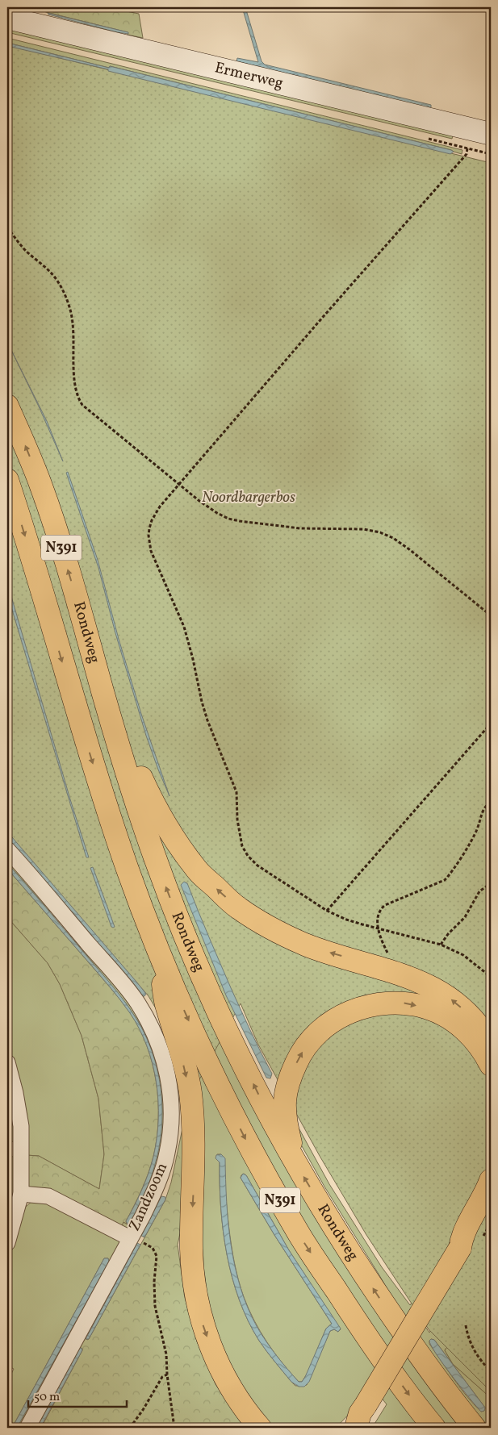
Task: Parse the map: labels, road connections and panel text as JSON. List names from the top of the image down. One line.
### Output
{"streets":{"main road":["N391","Rondweg"],"street":["Ermerweg","Zandzoom"]},"crossings":[["N391","Rondweg"]],"parks":["Noordbargerbos"],"scale_bar":"50 m"}
